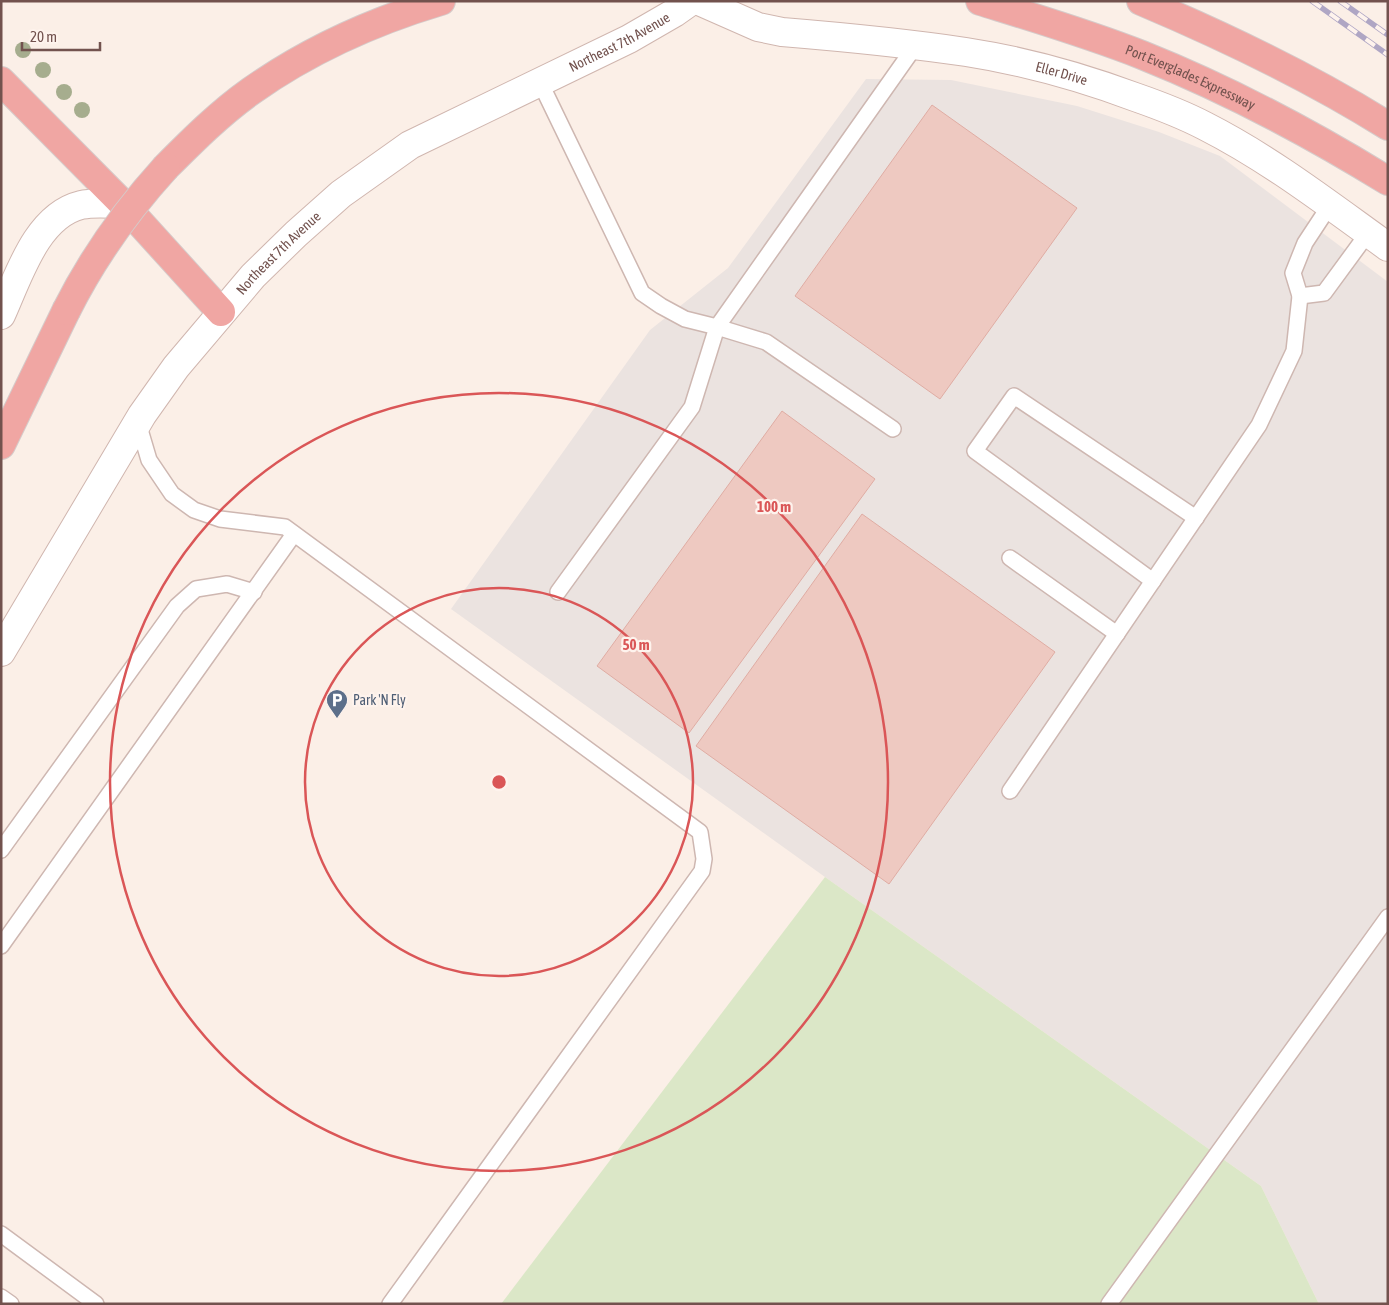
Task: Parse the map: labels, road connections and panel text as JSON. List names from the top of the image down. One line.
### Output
{"streets":{"highway":["Port Everglades Expressway"],"street":["Northeast 7th Avenue","Eller Drive"]},"places":{"parking":["Park 'N Fly"]},"scale_bar":"20 m","rings":["100 m","50 m"]}
